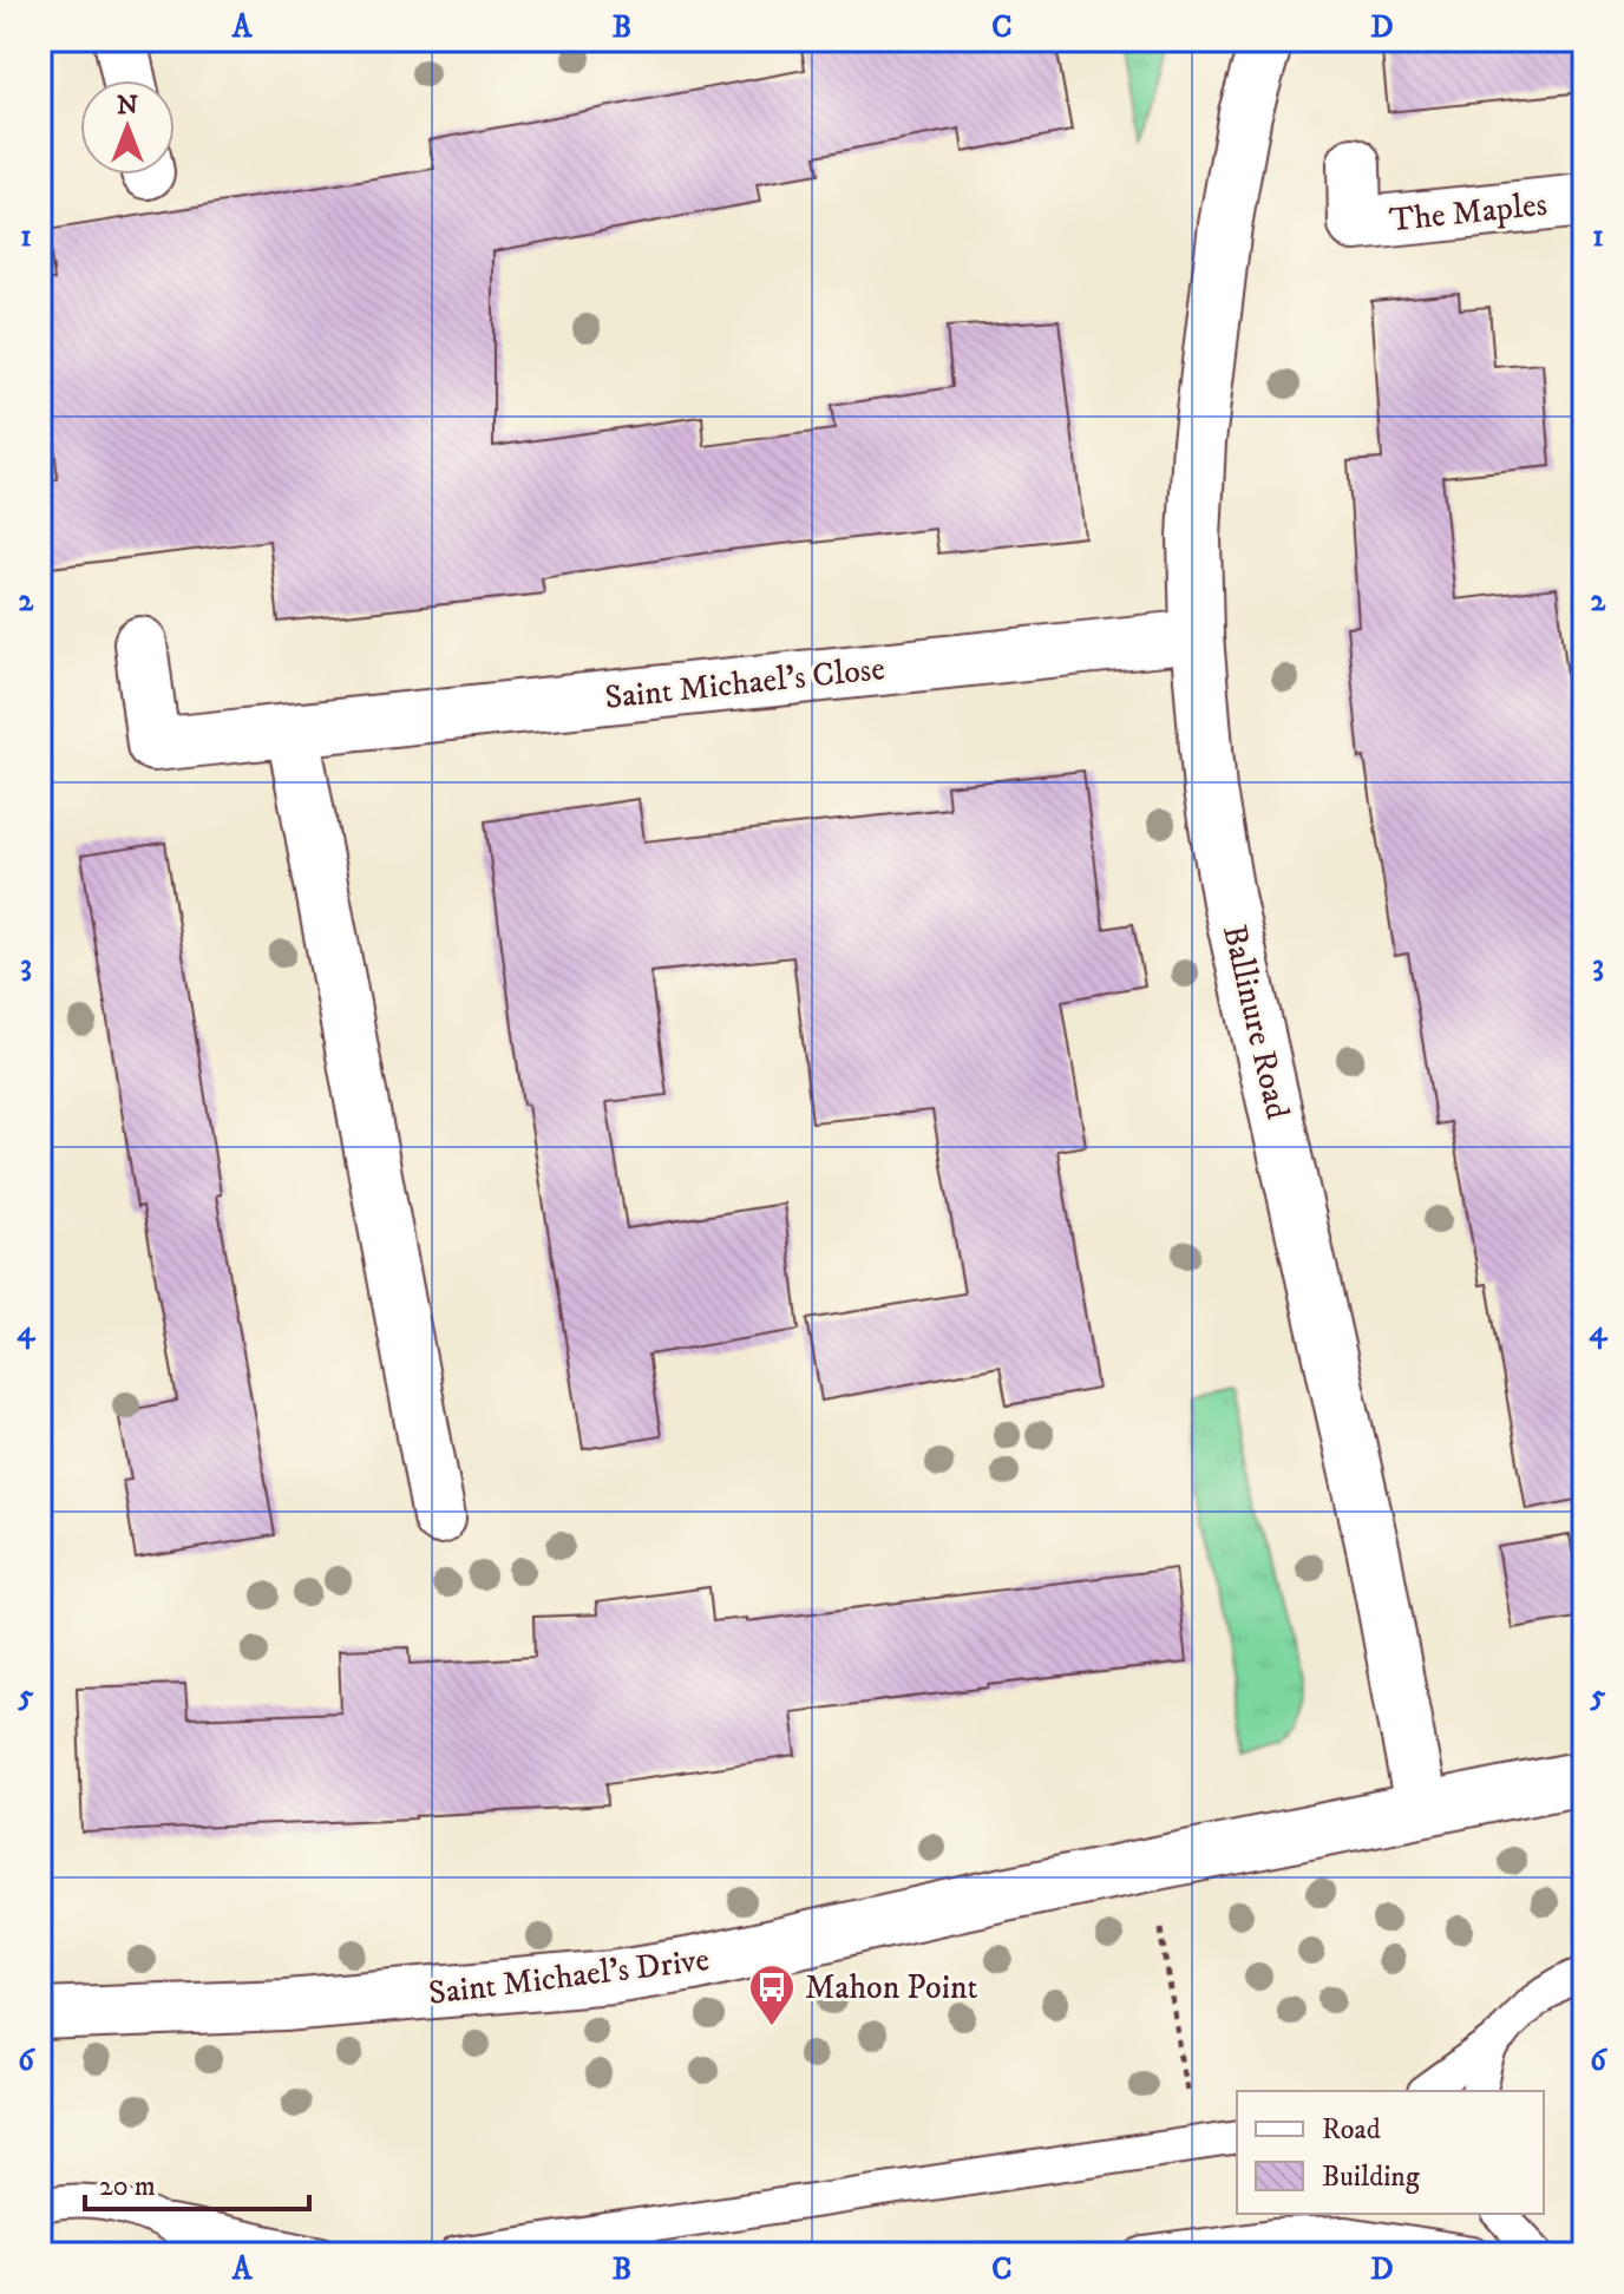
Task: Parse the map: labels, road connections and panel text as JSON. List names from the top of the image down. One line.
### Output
{"streets":{"street":["The Maples","Saint Michael's Close","Ballinure Road","Saint Michael's Drive"]},"crossings":[["Saint Michael's Close","Ballinure Road"],["Ballinure Road","Saint Michael's Drive"]],"places":{"bus stop":["Mahon Point"]},"legend":["Road","Building"],"scale_bar":"20 m","north":"top","grid":{"columns":["A","B","C","D"],"rows":["1","2","3","4","5","6"]}}
